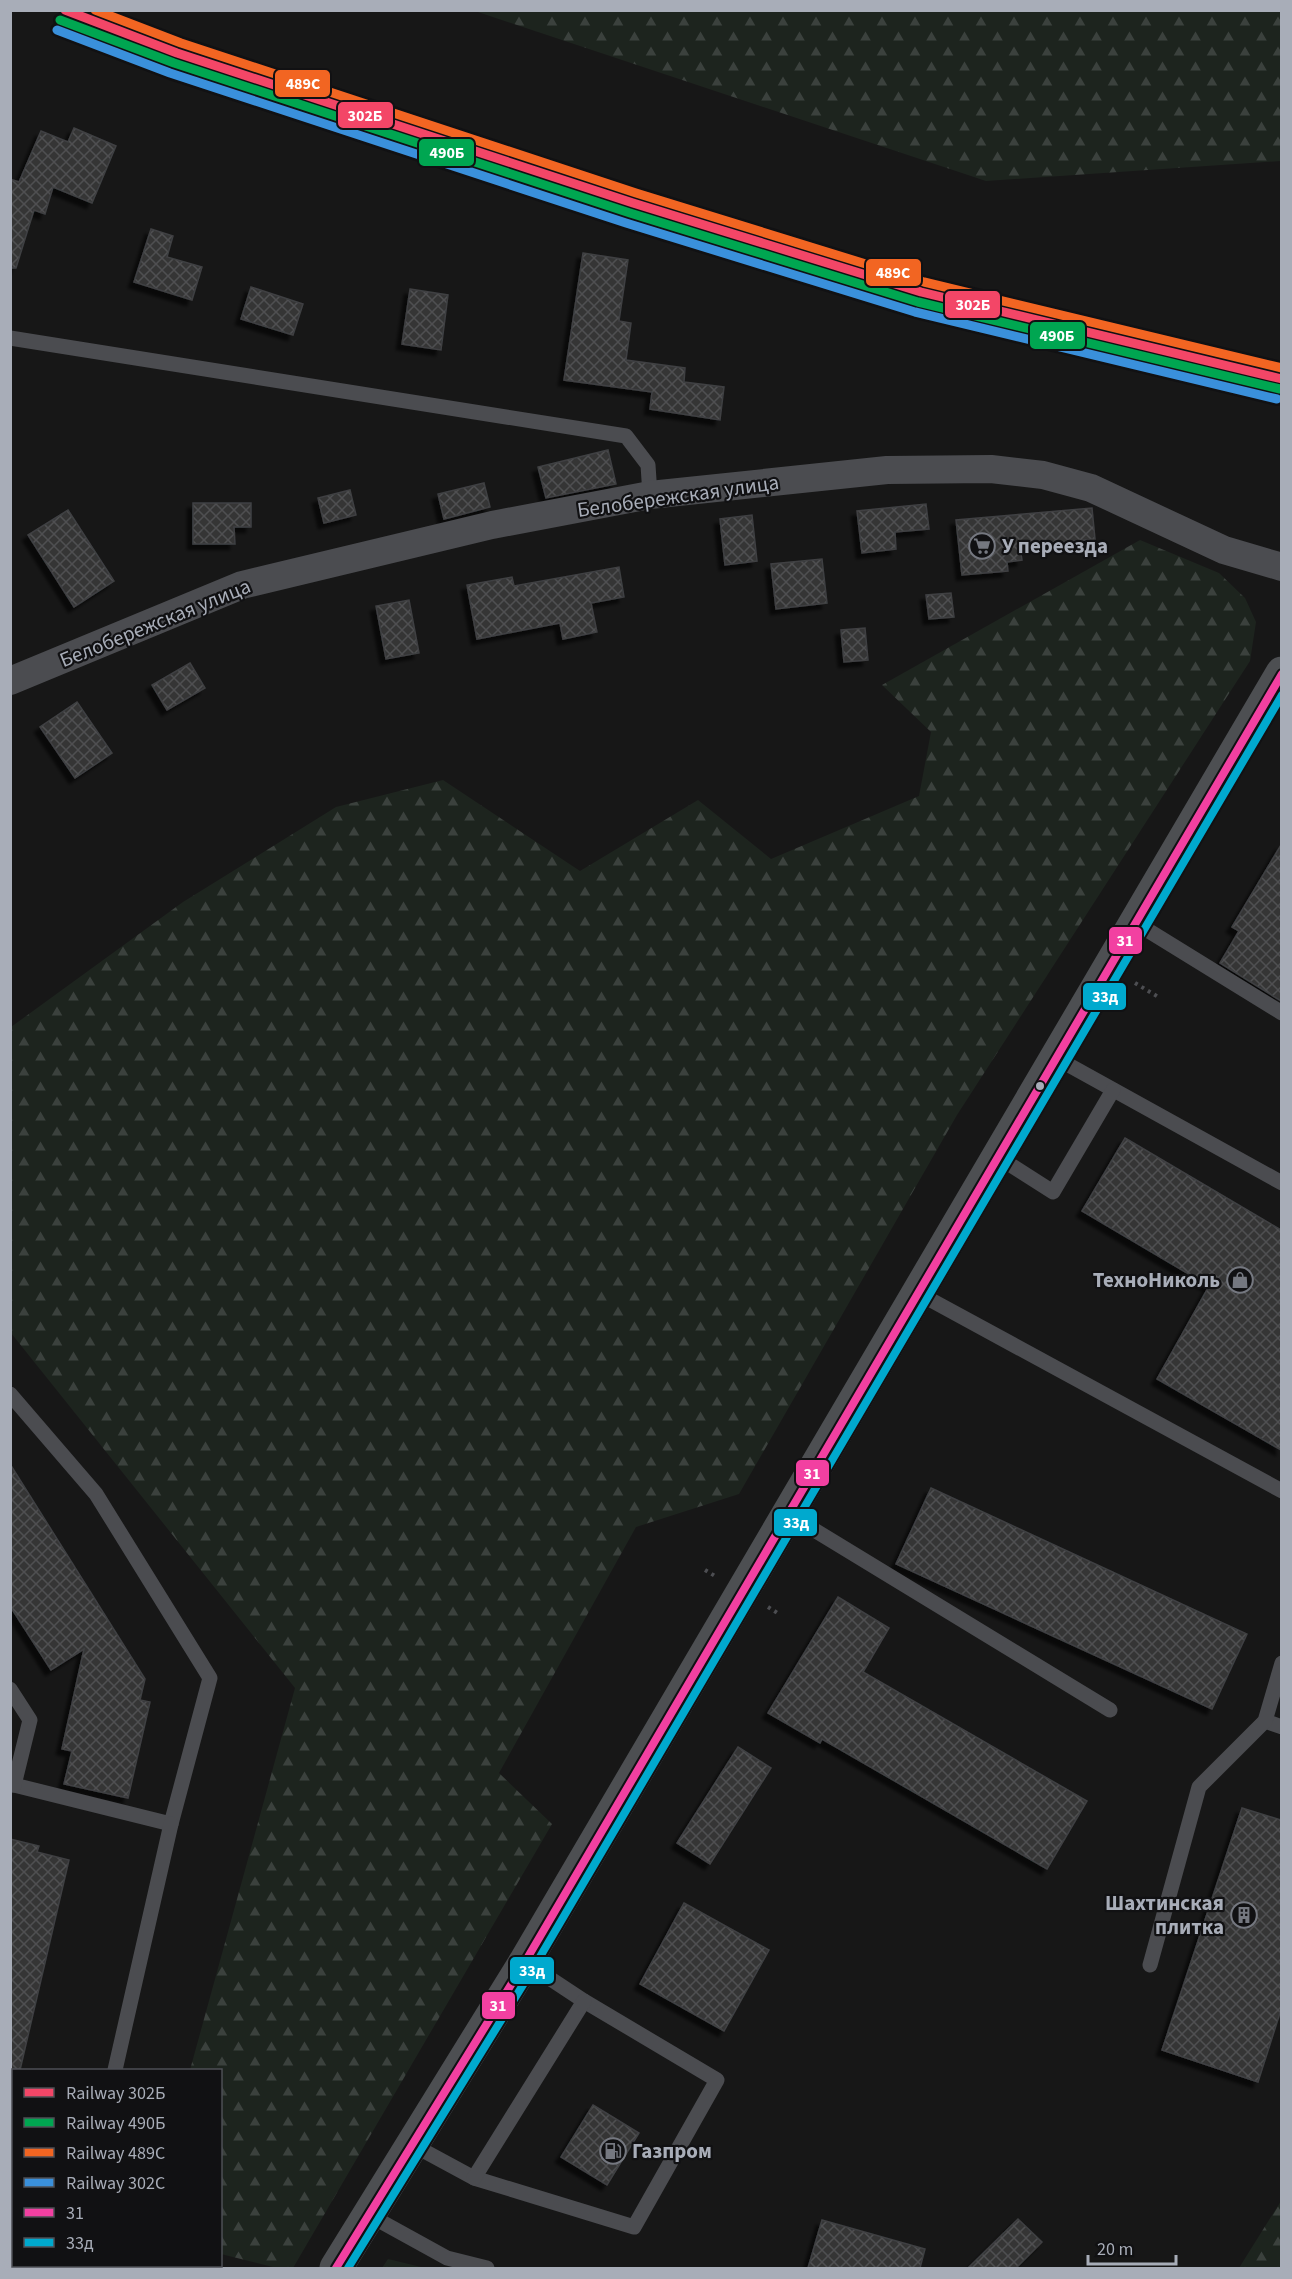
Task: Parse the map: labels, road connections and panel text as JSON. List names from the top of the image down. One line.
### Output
{"streets":{"street":["Белобережская улица"]},"places":{"supermarket":["У переезда"],"shop":["ТехноНиколь"],"building":["Шахтинская плитка"],"fuel station":["Газпром"]},"lines":["rail line 302Б","rail line 489С","rail line 490Б","rail line 302С","transit line 31","transit line 33д"],"legend":["Railway 302Б","Railway 490Б","Railway 489С","Railway 302С","31","33д"],"scale_bar":"20 m"}
